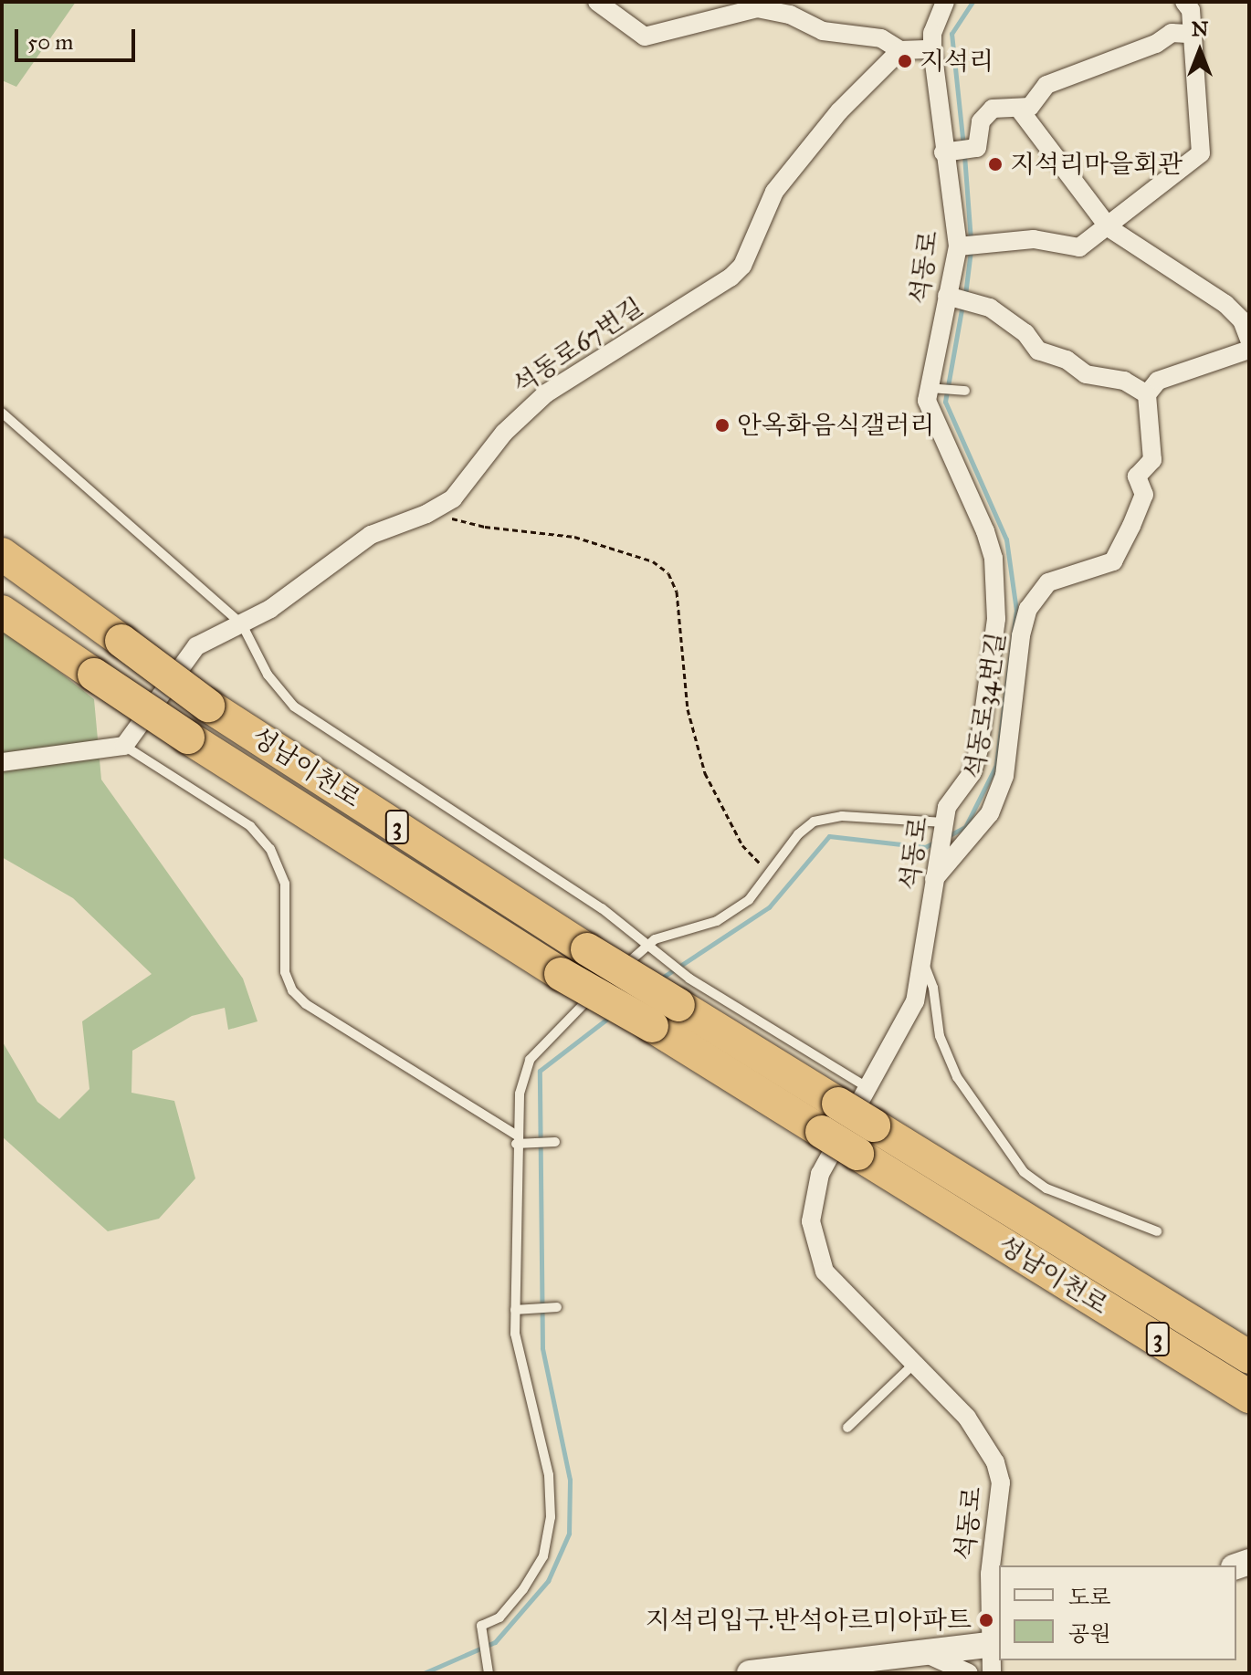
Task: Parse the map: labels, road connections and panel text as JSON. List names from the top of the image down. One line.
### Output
{"streets":{"highway":["성남이천로","3"],"street":["석동로","석동로67번길","석동로34번길"]},"crossings":[["석동로","석동로34번길"]],"places":["지석리","지석리마을회관","안옥화음식갤러리","지석리입구.반석아르미아파트"],"legend":["도로","공원"],"scale_bar":"50 m","north":"top"}
